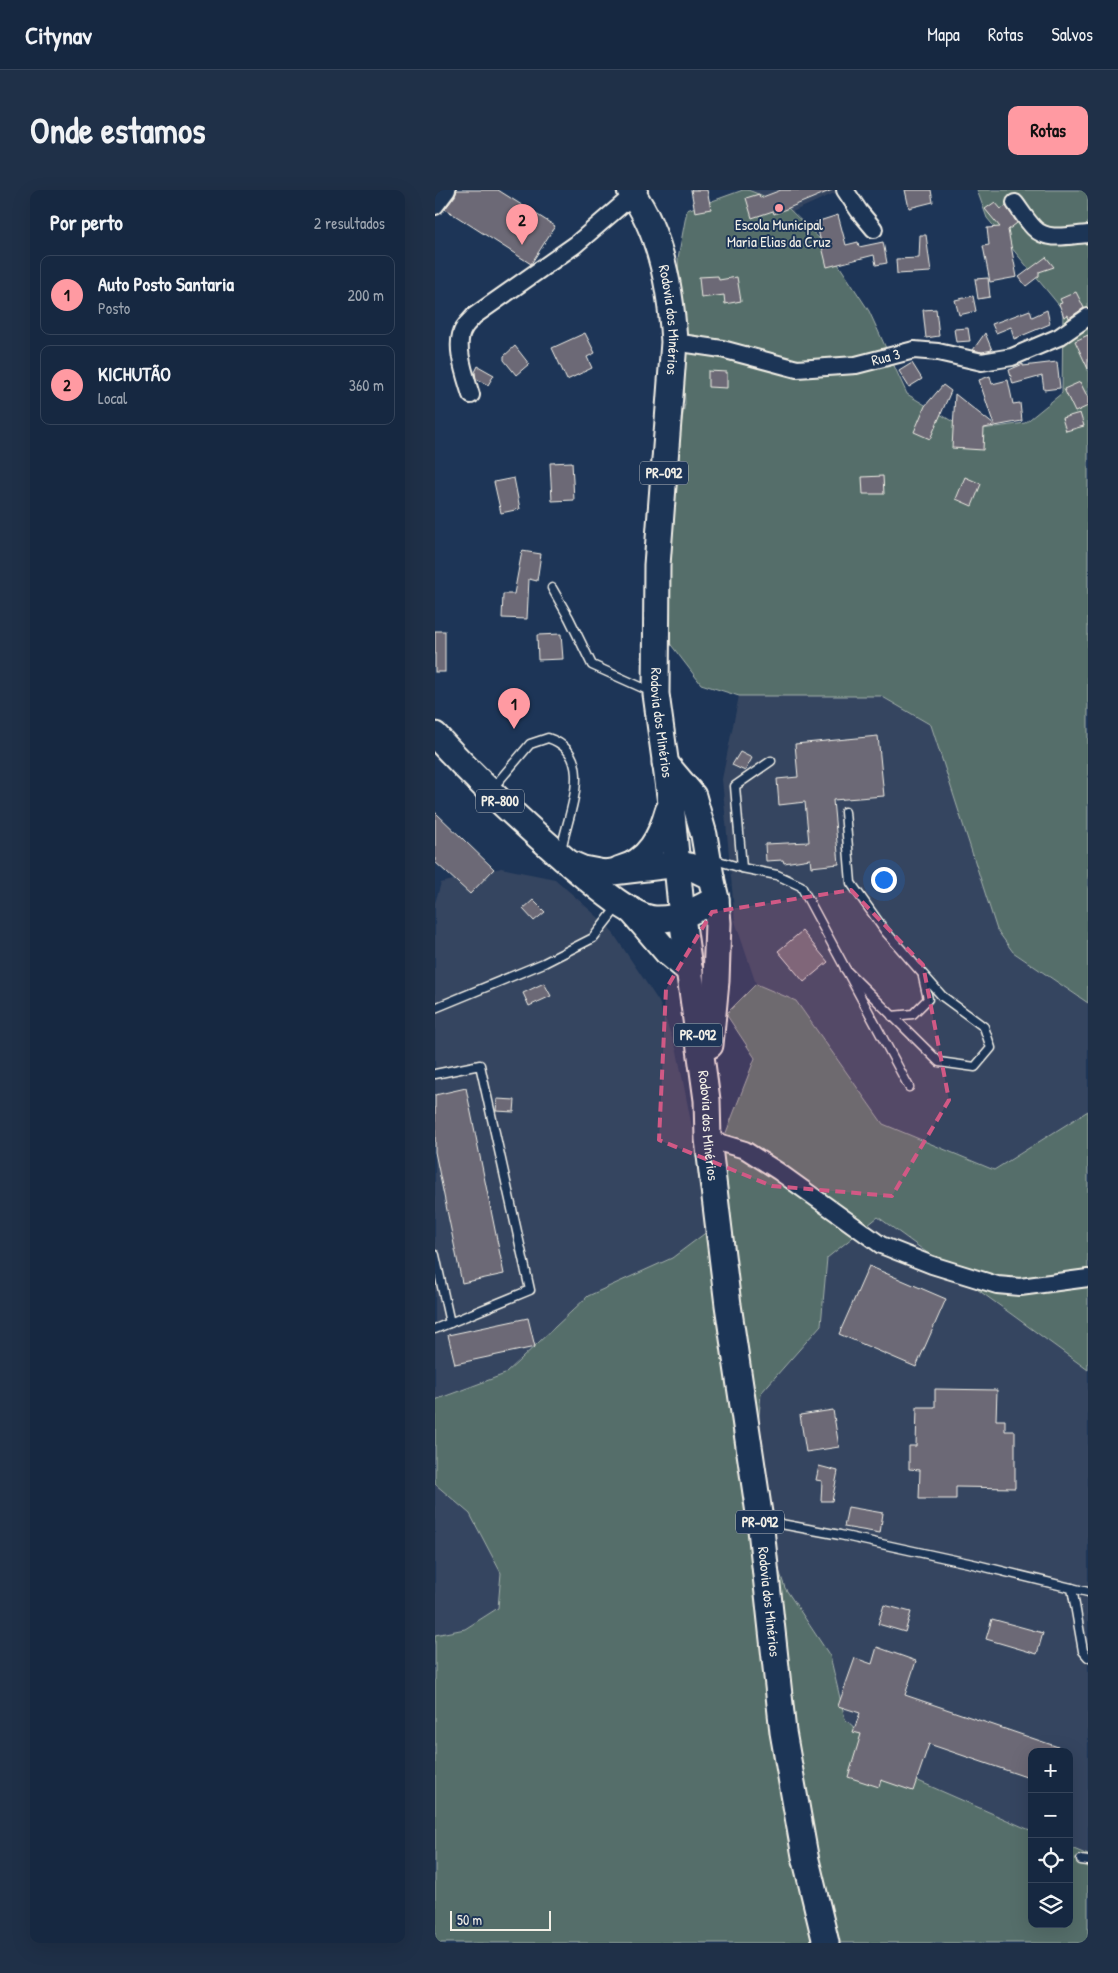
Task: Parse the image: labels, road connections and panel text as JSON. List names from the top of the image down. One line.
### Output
{"streets":{"main road":["Rodovia dos Minérios","PR-092","PR-800"],"street":["Rua 3"]},"crossings":[["Rodovia dos Minérios","Rua 3"],["Rodovia dos Minérios","PR-800"]],"places":["Escola Municipal Maria Elias da Cruz"],"scale_bar":"50 m","page":{"header":"Citynav","nav":["Mapa","Rotas","Salvos"],"buttons":"Rotas","title":"Onde estamos","heading":["Por perto","2 resultados"],"pins":["2","1"],"list":[{"mark":"1","name":"Auto Posto Santaria","note":"Posto","value":"200 m"},{"mark":"2","name":"KICHUTÃO","note":"Local","value":"360 m"}],"map_buttons":["+","−"],"scale":"50 m"}}
